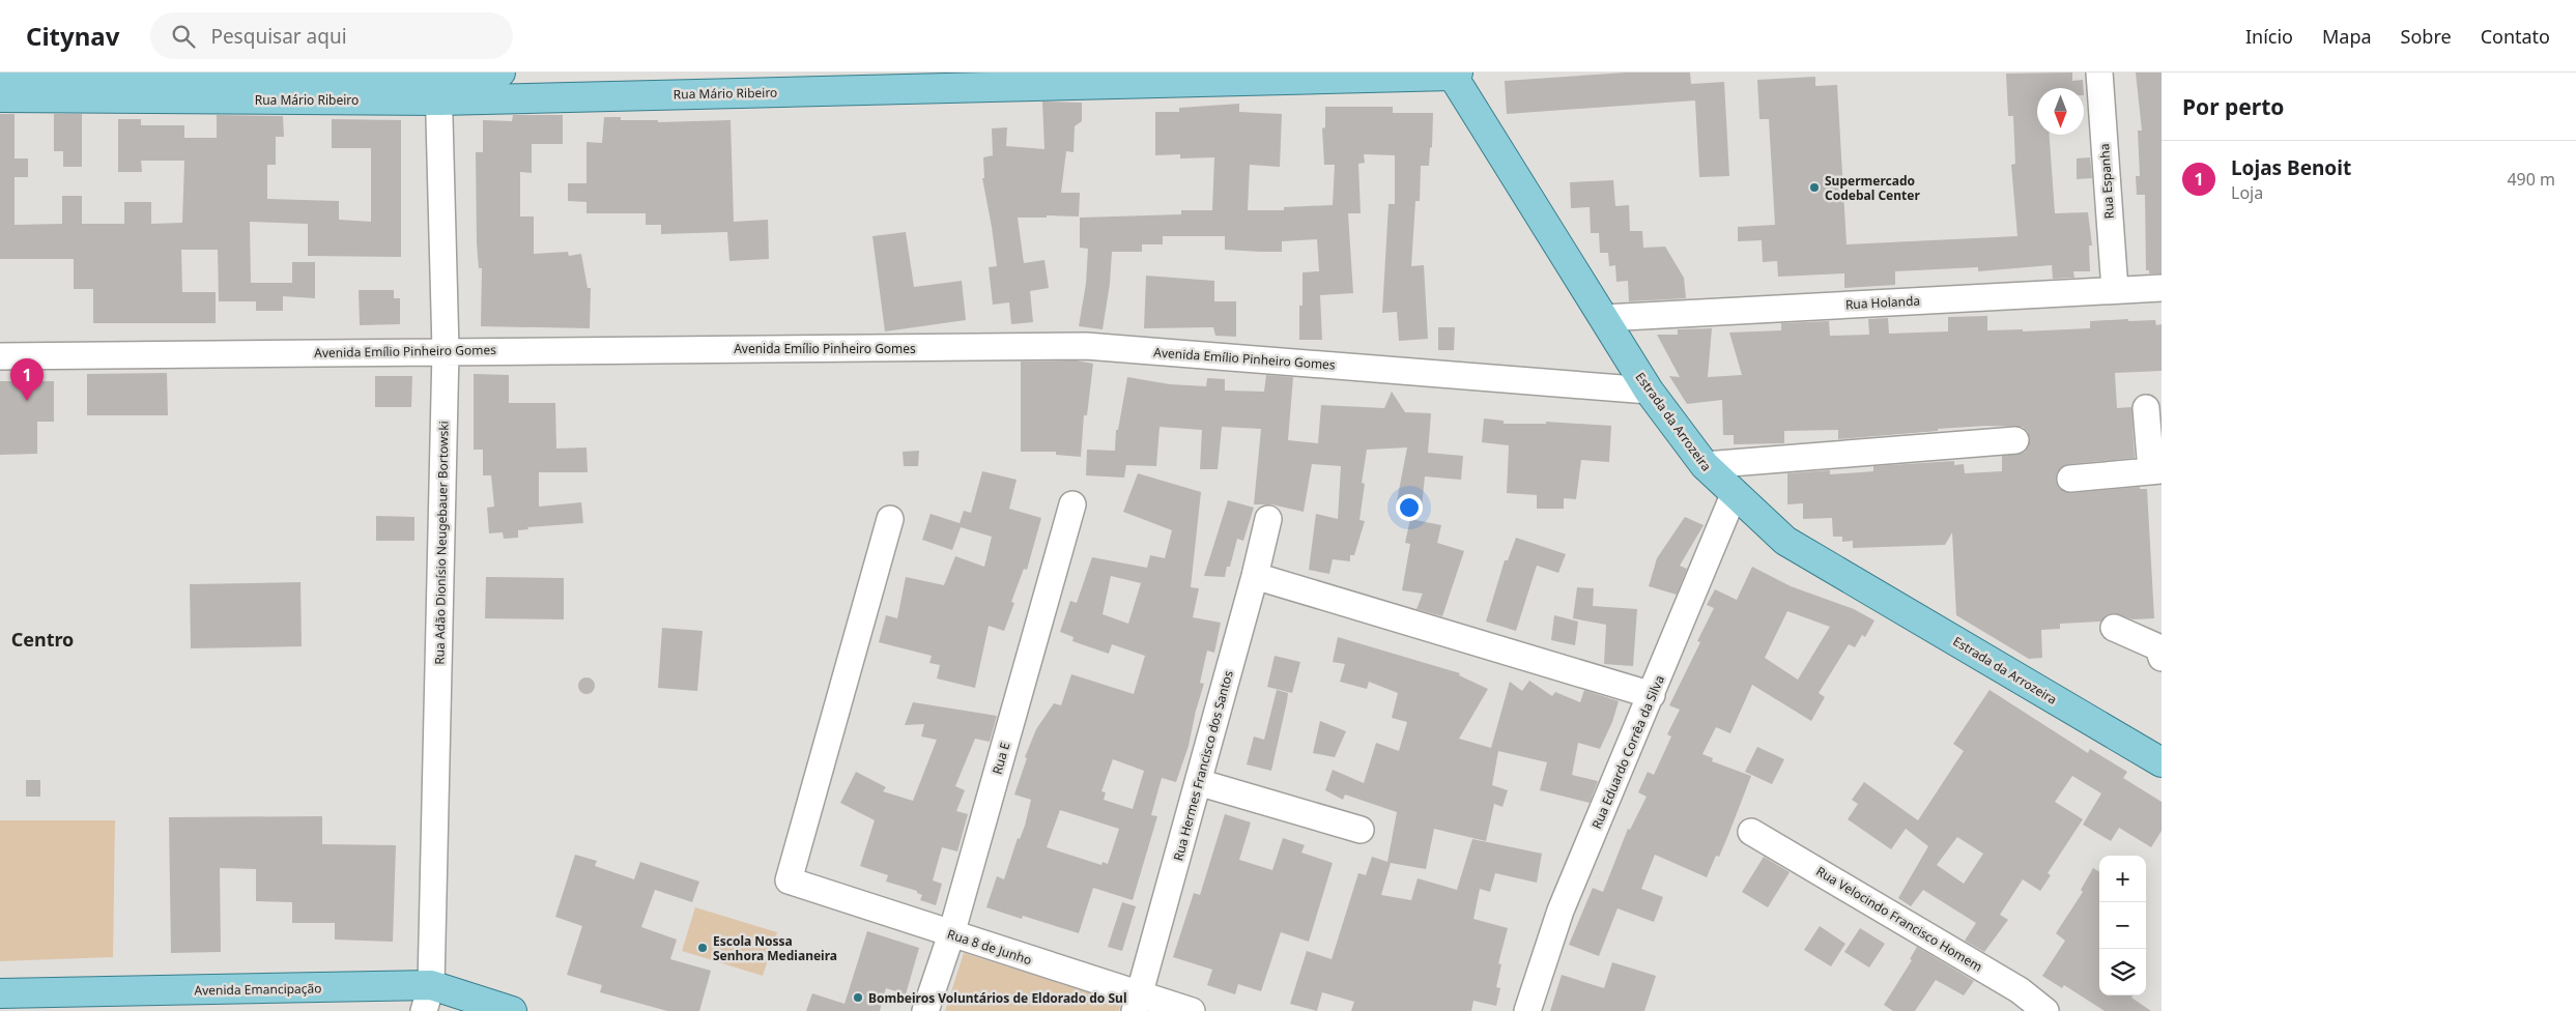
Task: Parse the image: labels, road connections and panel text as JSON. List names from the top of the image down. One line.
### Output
{"streets":{"main road":["Rua Mário Ribeiro","Estrada da Arrozeira","Avenida Emancipação"],"street":["Rua Espanha","Rua Holanda","Avenida Emílio Pinheiro Gomes","Rua Adão Dionísio Neugebauer Bortowski","Rua Eduardo Corrêa da Silva","Rua E","Rua Hermes Francisco dos Santos","Rua Velocindo Francisco Homem","Rua 8 de Junho"]},"crossings":[["Rua Mário Ribeiro","Estrada da Arrozeira"],["Rua Mário Ribeiro","Rua Adão Dionísio Neugebauer Bortowski"],["Rua Espanha","Rua Holanda"],["Rua Holanda","Estrada da Arrozeira"],["Avenida Emílio Pinheiro Gomes","Estrada da Arrozeira"],["Avenida Emílio Pinheiro Gomes","Rua Adão Dionísio Neugebauer Bortowski"],["Estrada da Arrozeira","Rua Eduardo Corrêa da Silva"],["Rua Adão Dionísio Neugebauer Bortowski","Avenida Emancipação"],["Rua E","Rua 8 de Junho"],["Rua Hermes Francisco dos Santos","Rua 8 de Junho"]],"districts":["Centro"],"places":["Supermercado Codebal Center","Escola Nossa Senhora Medianeira","Bombeiros Voluntários de Eldorado do Sul"],"north":"bottom","page":{"header":"Citynav","search":"Pesquisar aqui","nav":["Início","Mapa","Sobre","Contato"],"heading":"Por perto","list":[{"mark":"1","name":"Lojas Benoit","note":"Loja","value":"490 m"}],"pins":"1","map_buttons":["+","−"]}}
